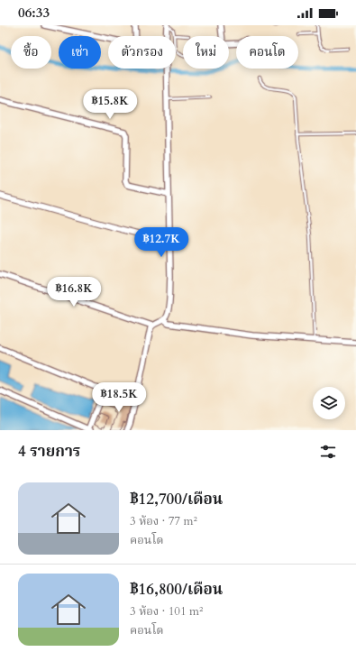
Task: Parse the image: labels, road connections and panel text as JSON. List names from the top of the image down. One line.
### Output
{"page":{"status":"06:33","chip":["ซื้อ","เช่า","ตัวกรอง","ใหม่","คอนโด"],"price":["฿15.8K","฿12.7K","฿16.8K","฿18.5K"],"heading":"4 รายการ","list":[{"name":"฿12,700/เดือน","note":"3 ห้อง · 77 m² · คอนโด"},{"name":"฿16,800/เดือน","note":"3 ห้อง · 101 m² · คอนโด"}]}}
